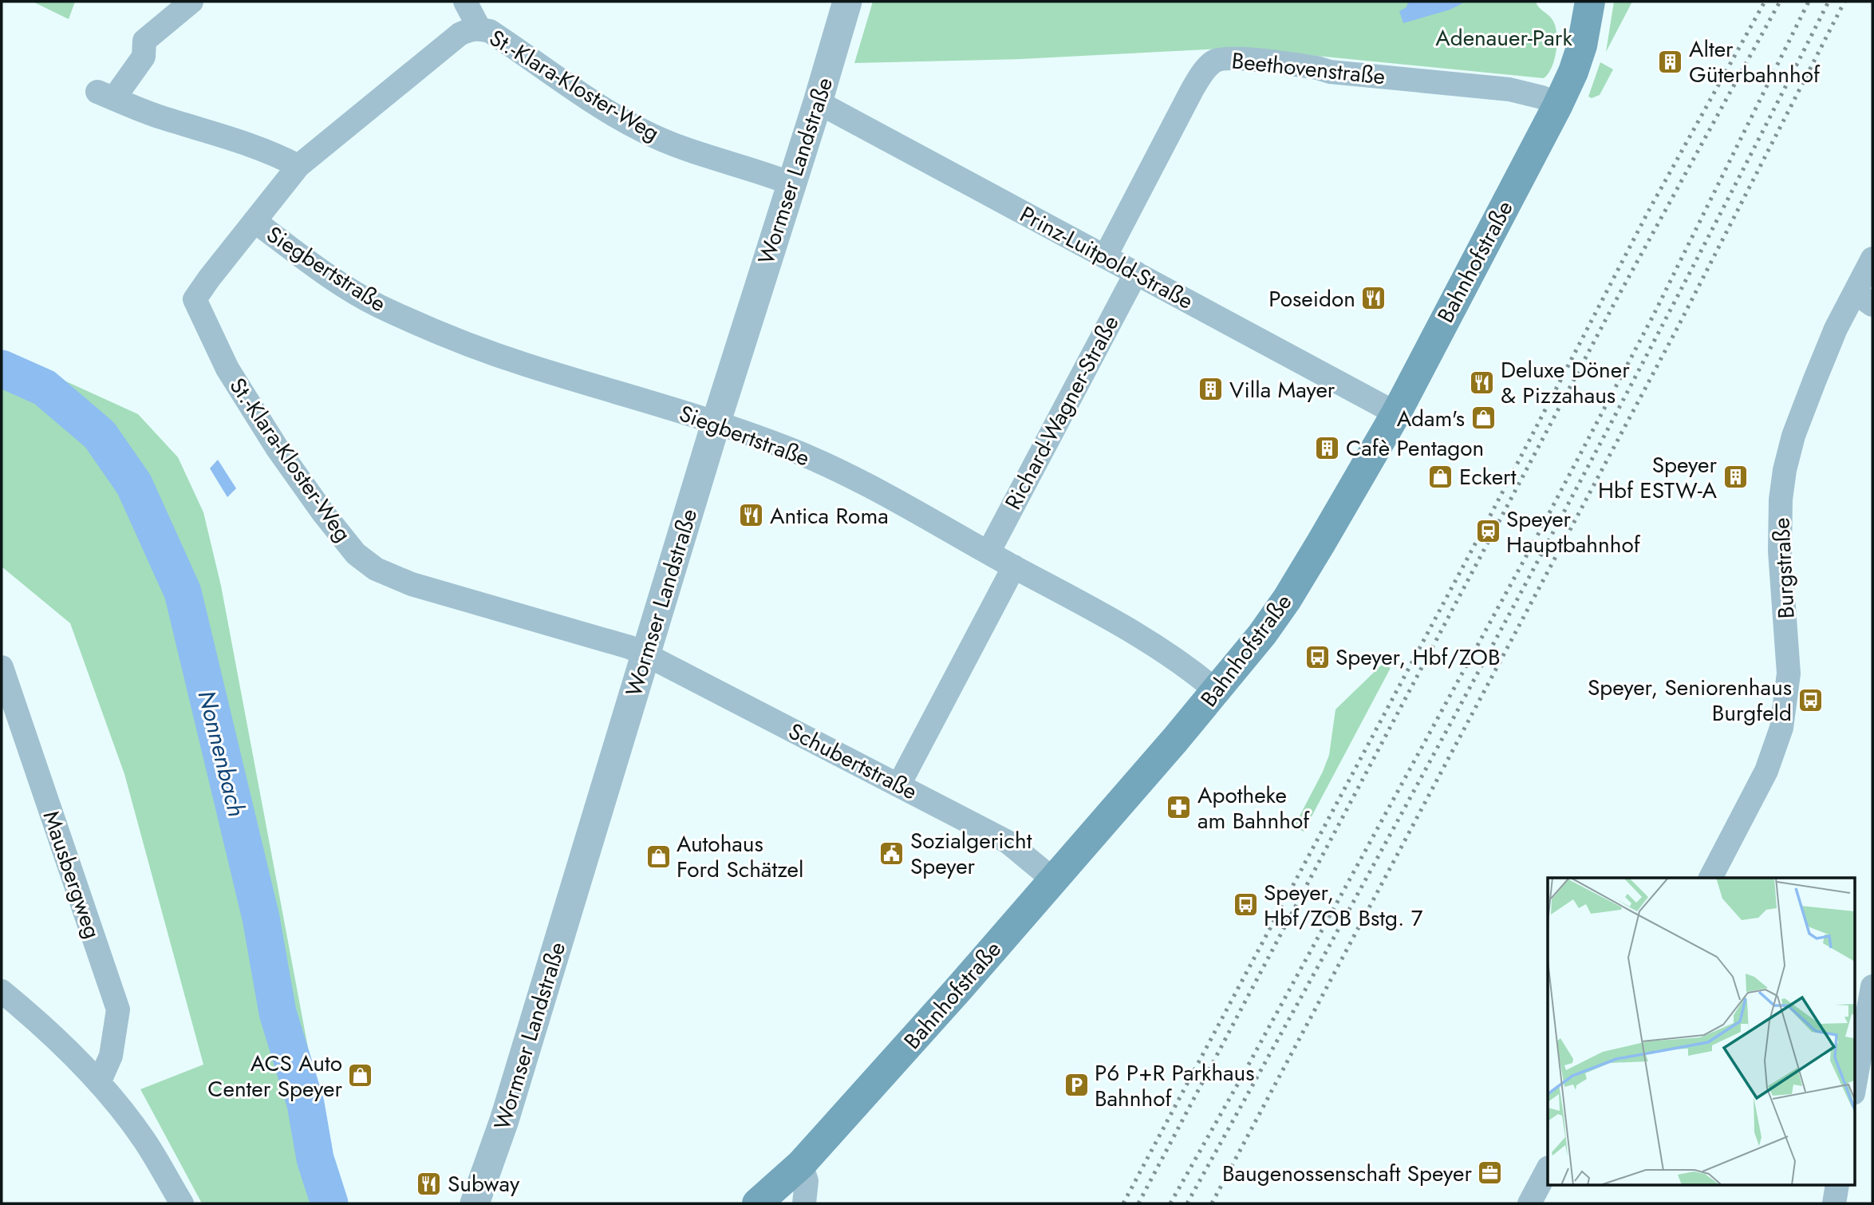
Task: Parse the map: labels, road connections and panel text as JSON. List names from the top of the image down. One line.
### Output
{"streets":{"main road":["Bahnhofstraße"],"street":["Beethovenstraße","St.-Klara-Kloster-Weg","Wormser Landstraße","Prinz-Luitpold-Straße","Siegbertstraße","Richard-Wagner-Straße","Burgstraße","Schubertstraße","Mausbergweg"]},"crossings":[["Beethovenstraße","Prinz-Luitpold-Straße"],["Beethovenstraße","Bahnhofstraße"],["St.-Klara-Kloster-Weg","Wormser Landstraße"],["St.-Klara-Kloster-Weg","Siegbertstraße"],["St.-Klara-Kloster-Weg","Schubertstraße"],["Wormser Landstraße","Prinz-Luitpold-Straße"],["Wormser Landstraße","Siegbertstraße"],["Wormser Landstraße","Schubertstraße"],["Prinz-Luitpold-Straße","Bahnhofstraße"],["Prinz-Luitpold-Straße","Richard-Wagner-Straße"],["Bahnhofstraße","Siegbertstraße"],["Bahnhofstraße","Schubertstraße"],["Siegbertstraße","Richard-Wagner-Straße"]],"water":["Nonnenbach"],"parks":["Adenauer-Park"],"places":{"building":["Alter Güterbahnhof","Villa Mayer","Cafè Pentagon","Speyer Hbf ESTW-A"],"restaurant":["Poseidon","Deluxe Döner & Pizzahaus","Antica Roma","Subway"],"shop":["Adam's","Eckert","Autohaus Ford Schätzel","ACS Auto Center Speyer"],"station":["Speyer Hauptbahnhof"],"bus stop":["Speyer, Hbf/ZOB","Speyer, Seniorenhaus Burgfeld","Speyer, Hbf/ZOB Bstg. 7"],"pharmacy":["Apotheke am Bahnhof"],"public building":["Sozialgericht Speyer"],"parking":["P6 P+R Parkhaus Bahnhof"],"office":["Baugenossenschaft Speyer"]}}
